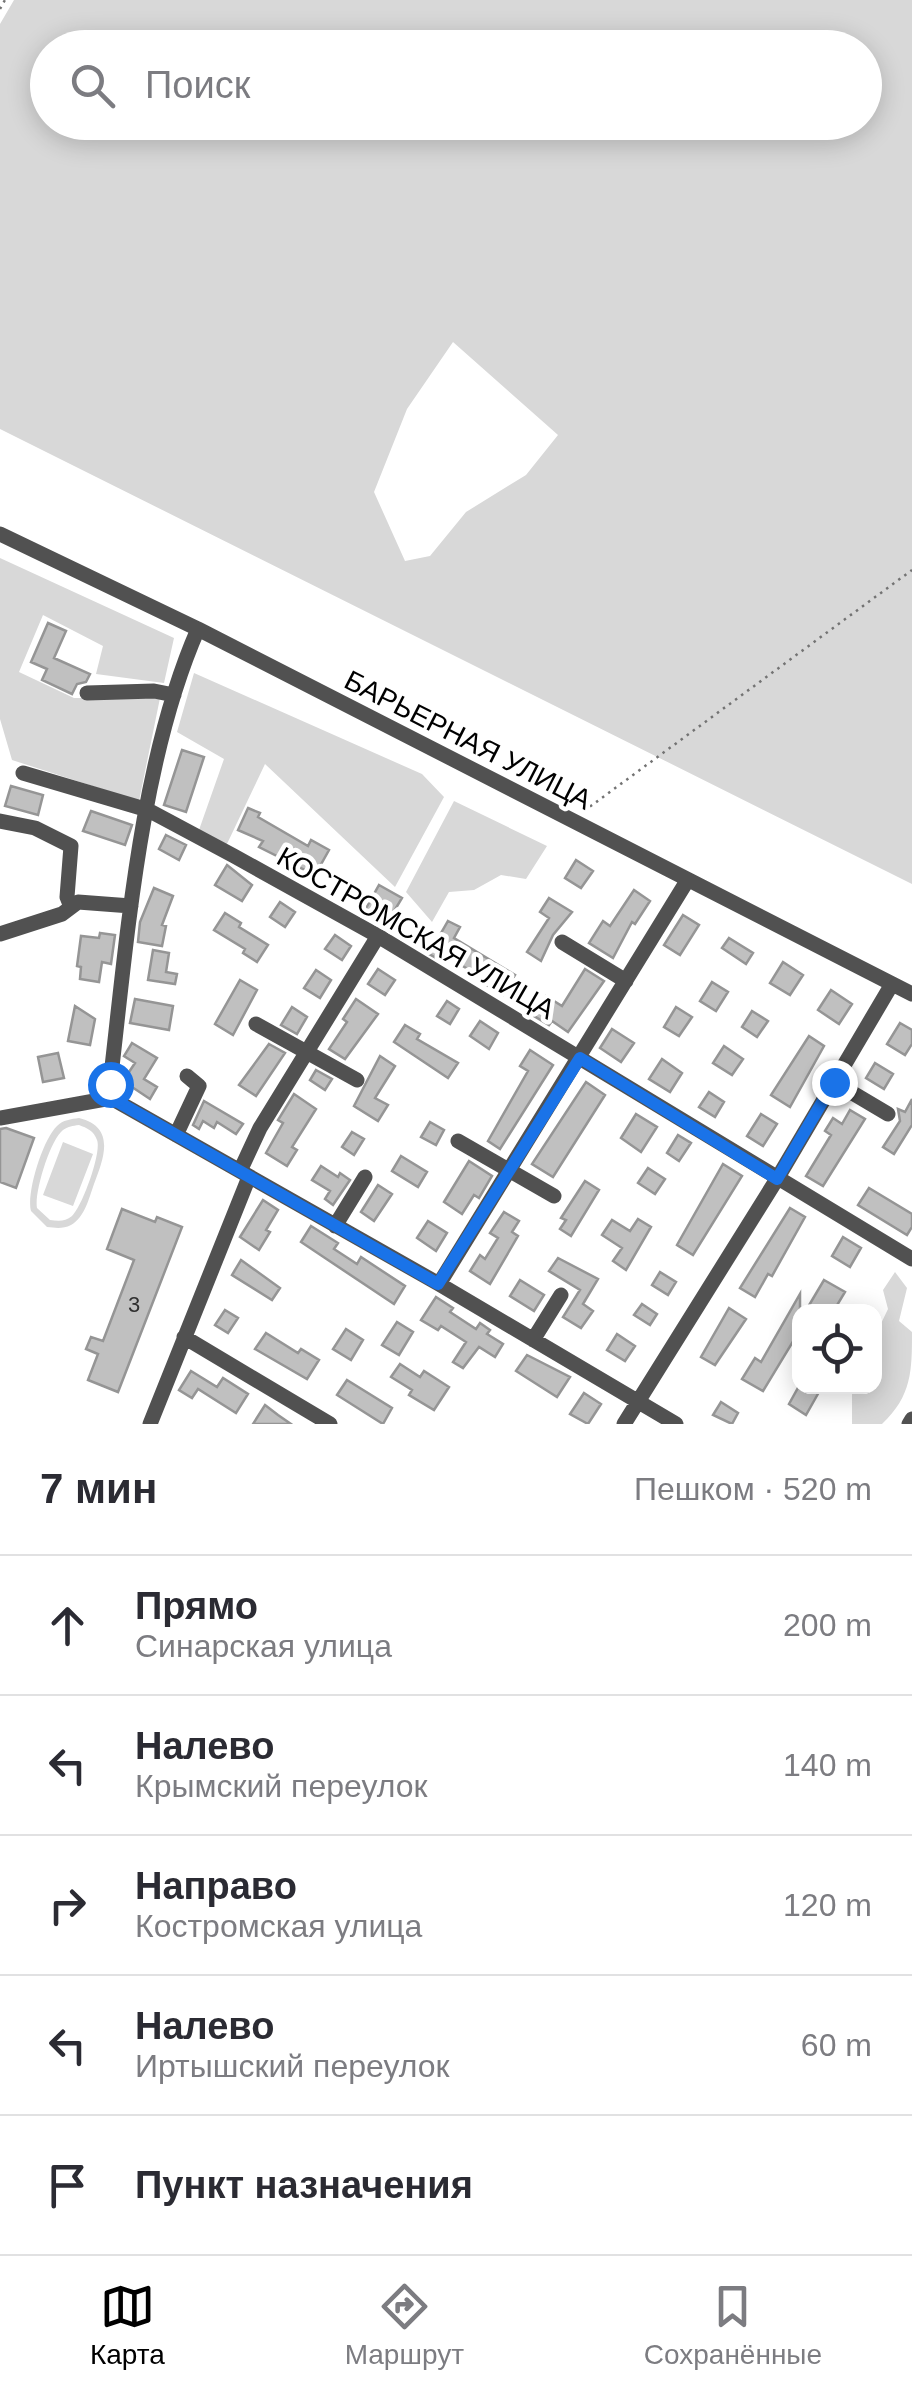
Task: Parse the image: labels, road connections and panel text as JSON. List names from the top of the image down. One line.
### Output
{"streets":{"street":["БАРЬЕРНАЯ УЛИЦА","КОСТРОМСКАЯ УЛИЦА"]},"house_numbers":["3"],"page":{"search":"Поиск","heading":["7 мин","Пешком · 520 m"],"list":[["Прямо","Синарская улица","200 m"],["Налево","Крымский переулок","140 m"],["Направо","Костромская улица","120 m"],["Налево","Иртышский переулок","60 m"],"Пункт назначения"],"nav":["Карта","Маршрут","Сохранённые"]}}
